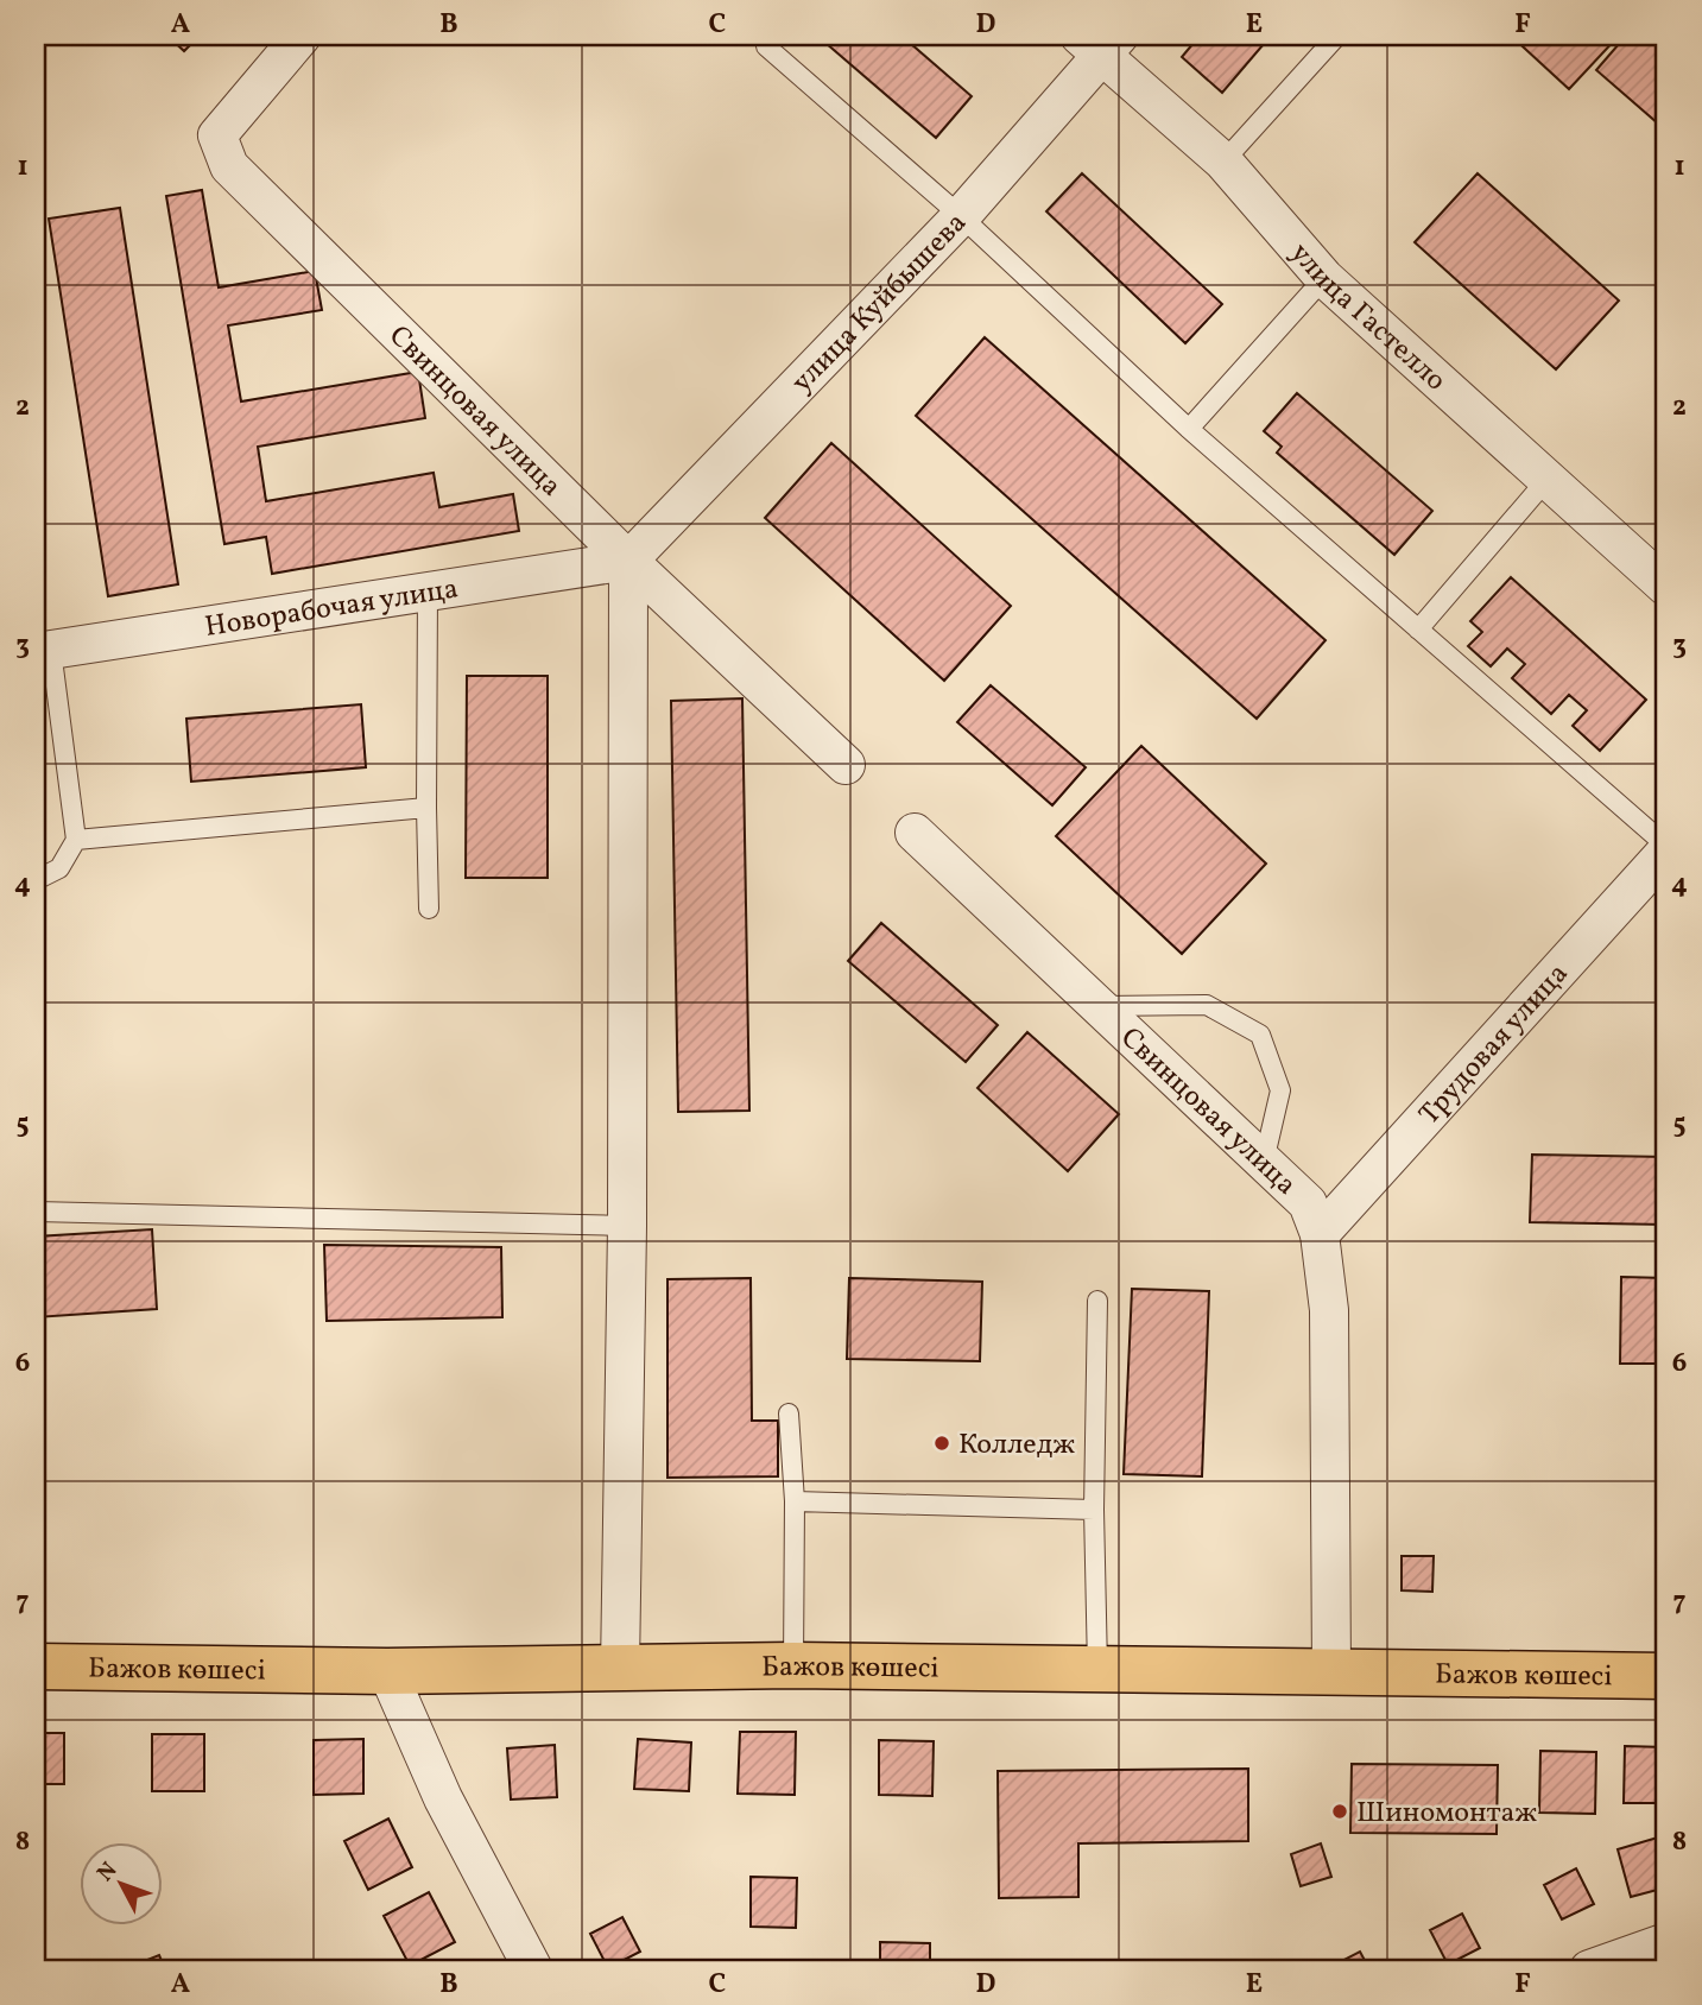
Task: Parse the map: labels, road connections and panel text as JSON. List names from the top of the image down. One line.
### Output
{"streets":{"main road":["Бажов көшесі"],"street":["улица Куйбышева","улица Гастелло","Свинцовая улица","Новорабочая улица","Трудовая улица"]},"crossings":[["улица Куйбышева","улица Гастелло"],["улица Куйбышева","Свинцовая улица"],["улица Куйбышева","Новорабочая улица"],["Свинцовая улица","Новорабочая улица"],["Свинцовая улица","Трудовая улица"],["Свинцовая улица","Бажов көшесі"]],"places":["Колледж","Шиномонтаж"],"north":"top left","grid":{"columns":["A","B","C","D","E","F"],"rows":["1","2","3","4","5","6","7","8"]}}
